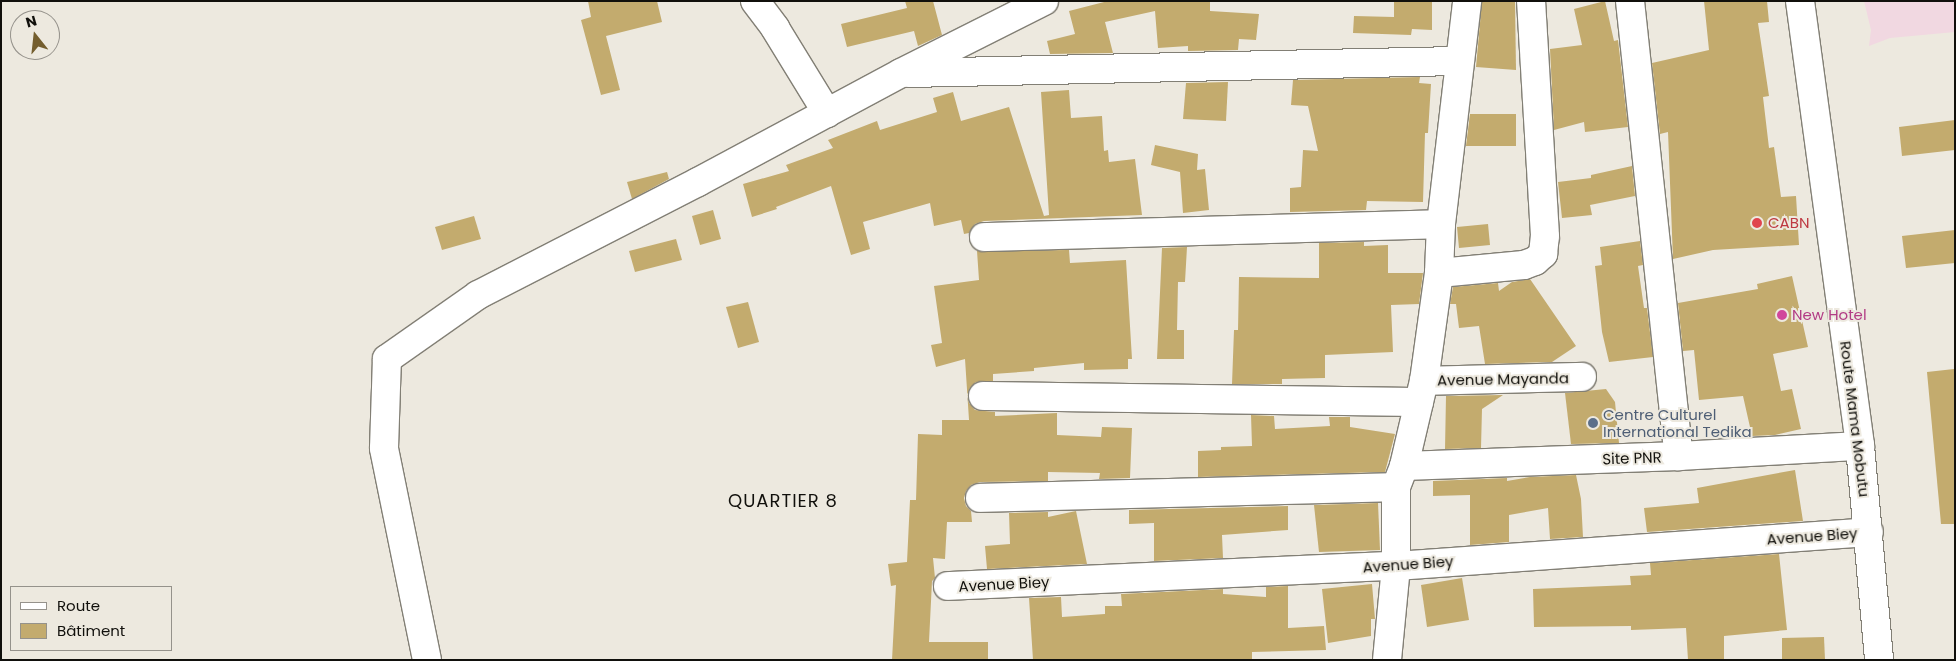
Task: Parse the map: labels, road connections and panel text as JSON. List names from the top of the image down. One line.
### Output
{"streets":{"street":["Avenue Mayanda","Route Mama Mobutu","Site PNR","Avenue Biey"]},"crossings":[["Route Mama Mobutu","Site PNR"],["Route Mama Mobutu","Avenue Biey"]],"districts":["QUARTIER 8"],"places":["CABN","New Hotel","Centre Culturel International Tedika"],"legend":["Route","Bâtiment"],"north":"top"}
